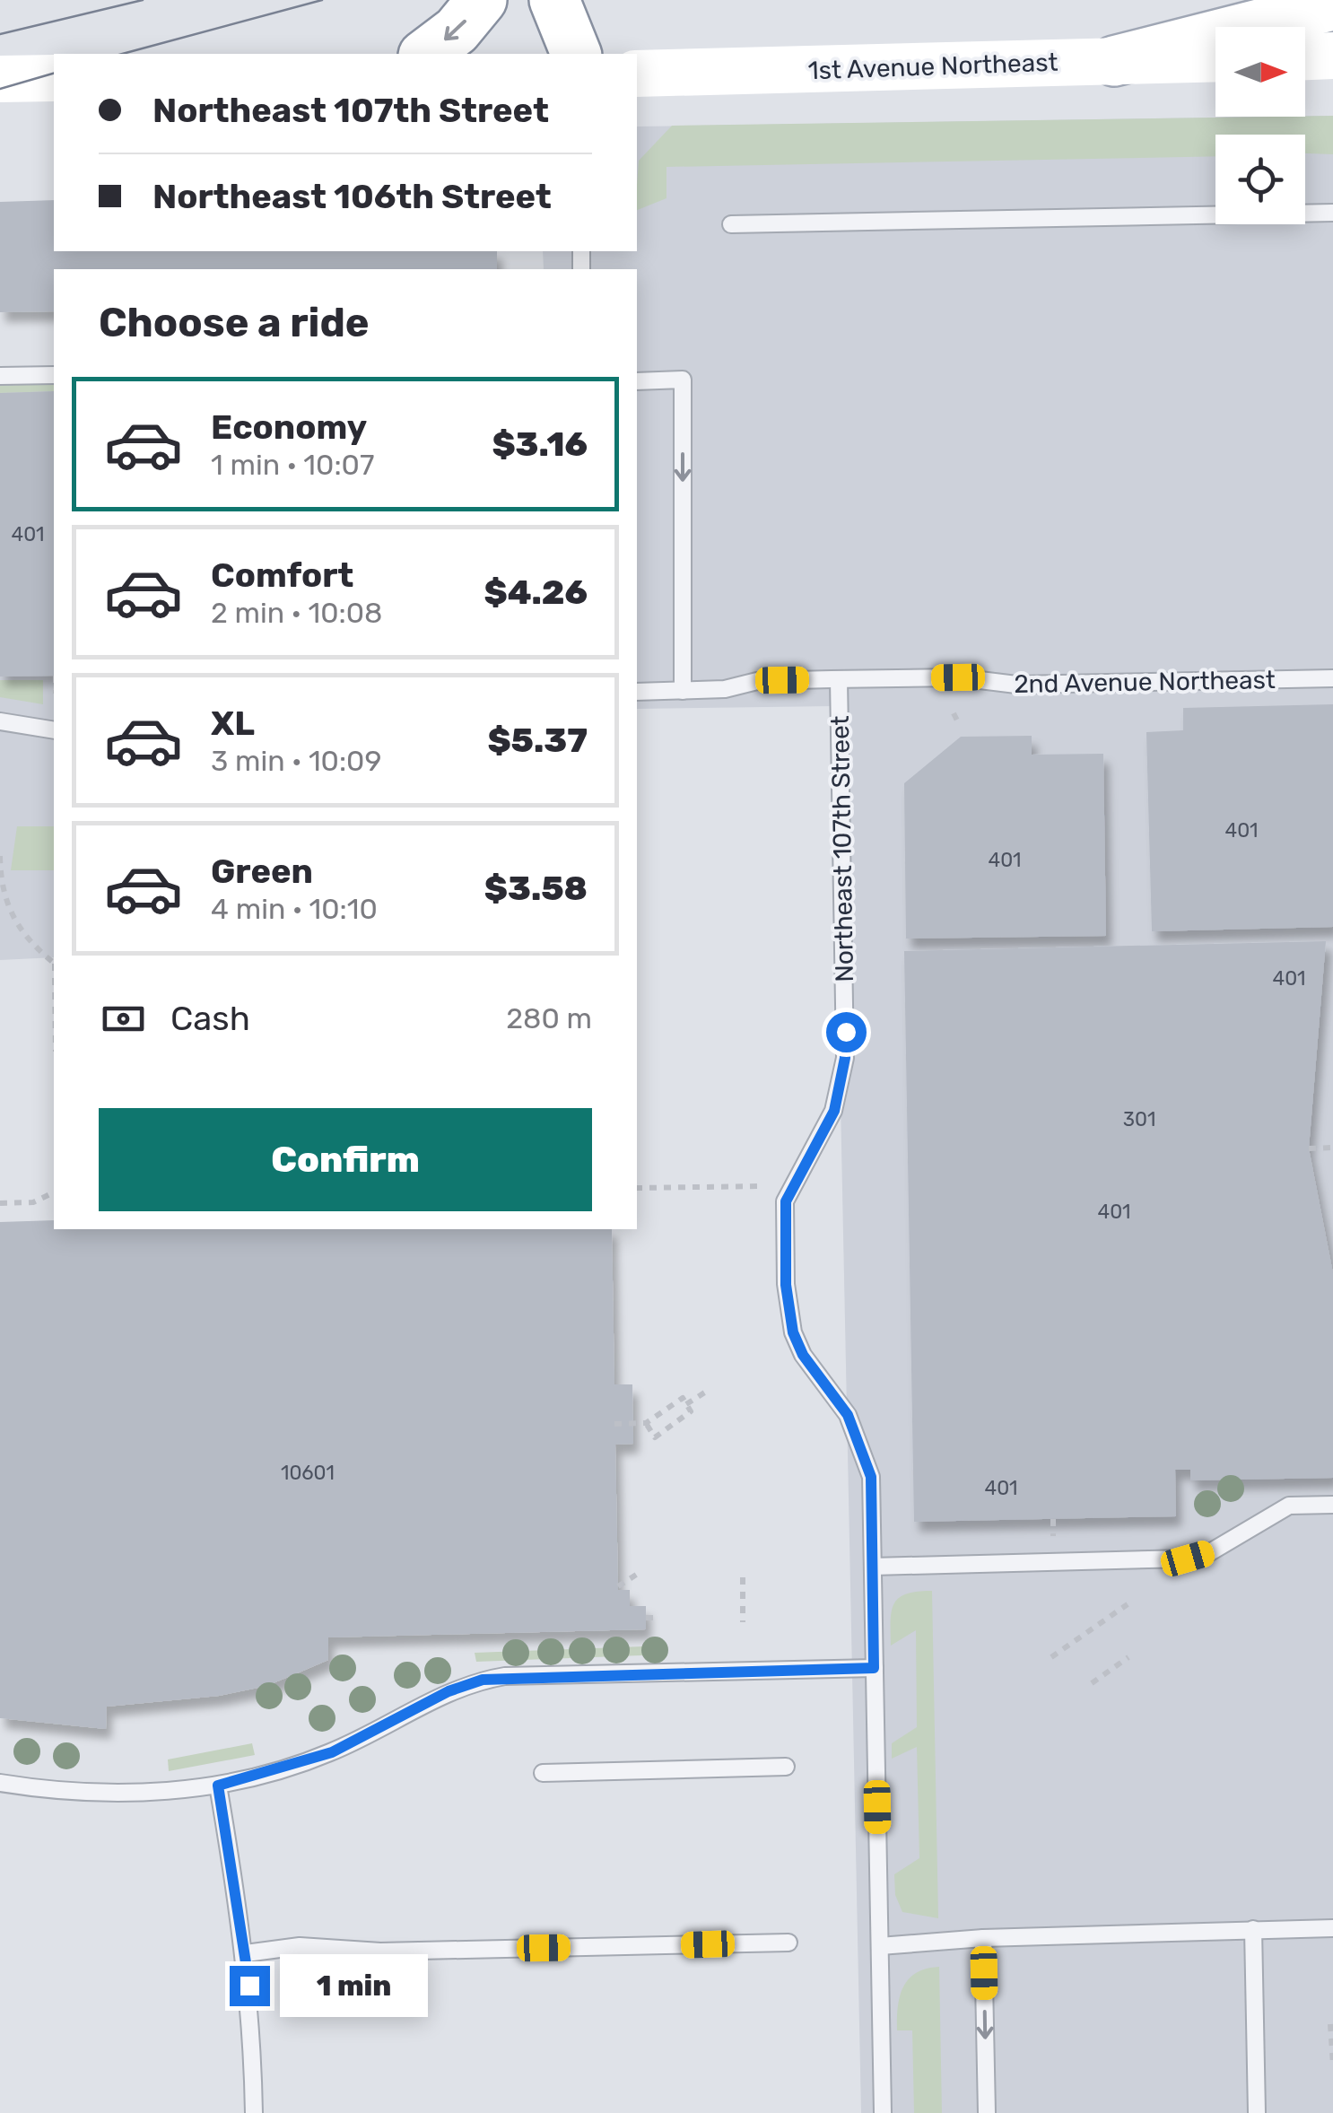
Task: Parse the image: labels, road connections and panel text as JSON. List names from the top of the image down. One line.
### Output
{"streets":{"main road":["1st Avenue Northeast"],"lane":["2nd Avenue Northeast","Northeast 107th Street"]},"crossings":[["2nd Avenue Northeast","Northeast 107th Street"]],"house_numbers":["401","401","401","401","301","401","10601","401"],"north":"right","page":{"banner":["Northeast 107th Street","Northeast 106th Street"],"heading":"Choose a ride","list":[{"name":"Economy","note":"1 min · 10:07","value":"$3.16"},{"name":"Comfort","note":"2 min · 10:08","value":"$4.26"},{"name":"XL","note":"3 min · 10:09","value":"$5.37"},{"name":"Green","note":"4 min · 10:10","value":"$3.58"}],"pay":["Cash","280 m"],"buttons":"Confirm","bubble":"1 min"}}
